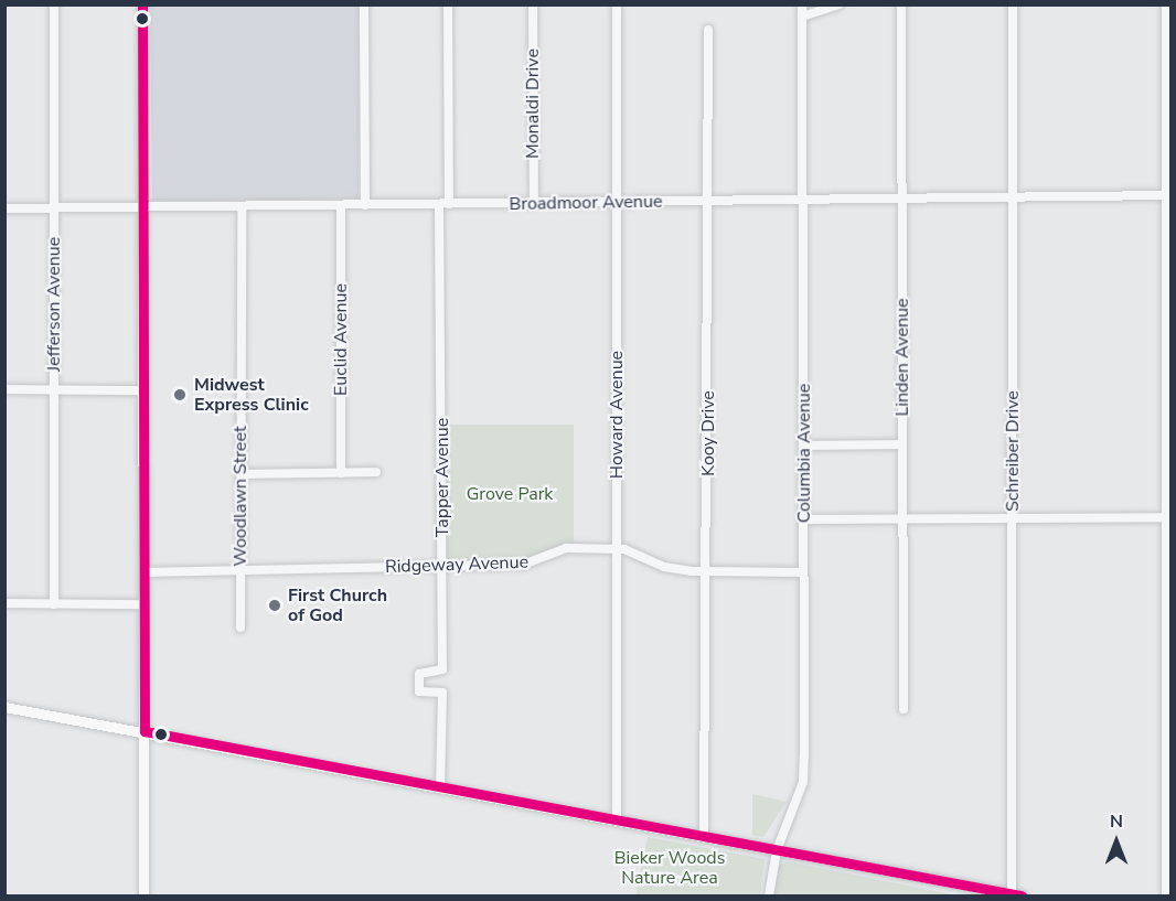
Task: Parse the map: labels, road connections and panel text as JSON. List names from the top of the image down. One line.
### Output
{"streets":{"street":["Monaldi Drive","Broadmoor Avenue","Jefferson Avenue","Euclid Avenue","Linden Avenue","Howard Avenue","Kooy Drive","Schreiber Drive","Columbia Avenue","Tapper Avenue","Woodlawn Street","Ridgeway Avenue"]},"crossings":[["Monaldi Drive","Broadmoor Avenue"],["Broadmoor Avenue","Jefferson Avenue"],["Broadmoor Avenue","Euclid Avenue"],["Broadmoor Avenue","Linden Avenue"],["Broadmoor Avenue","Howard Avenue"],["Broadmoor Avenue","Kooy Drive"],["Broadmoor Avenue","Schreiber Drive"],["Broadmoor Avenue","Columbia Avenue"],["Broadmoor Avenue","Tapper Avenue"],["Broadmoor Avenue","Woodlawn Street"],["Howard Avenue","Ridgeway Avenue"],["Kooy Drive","Ridgeway Avenue"],["Columbia Avenue","Ridgeway Avenue"],["Tapper Avenue","Ridgeway Avenue"],["Woodlawn Street","Ridgeway Avenue"]],"parks":["Grove Park","Bieker Woods Nature Area"],"places":["Midwest Express Clinic","First Church of God"],"north":"top"}
